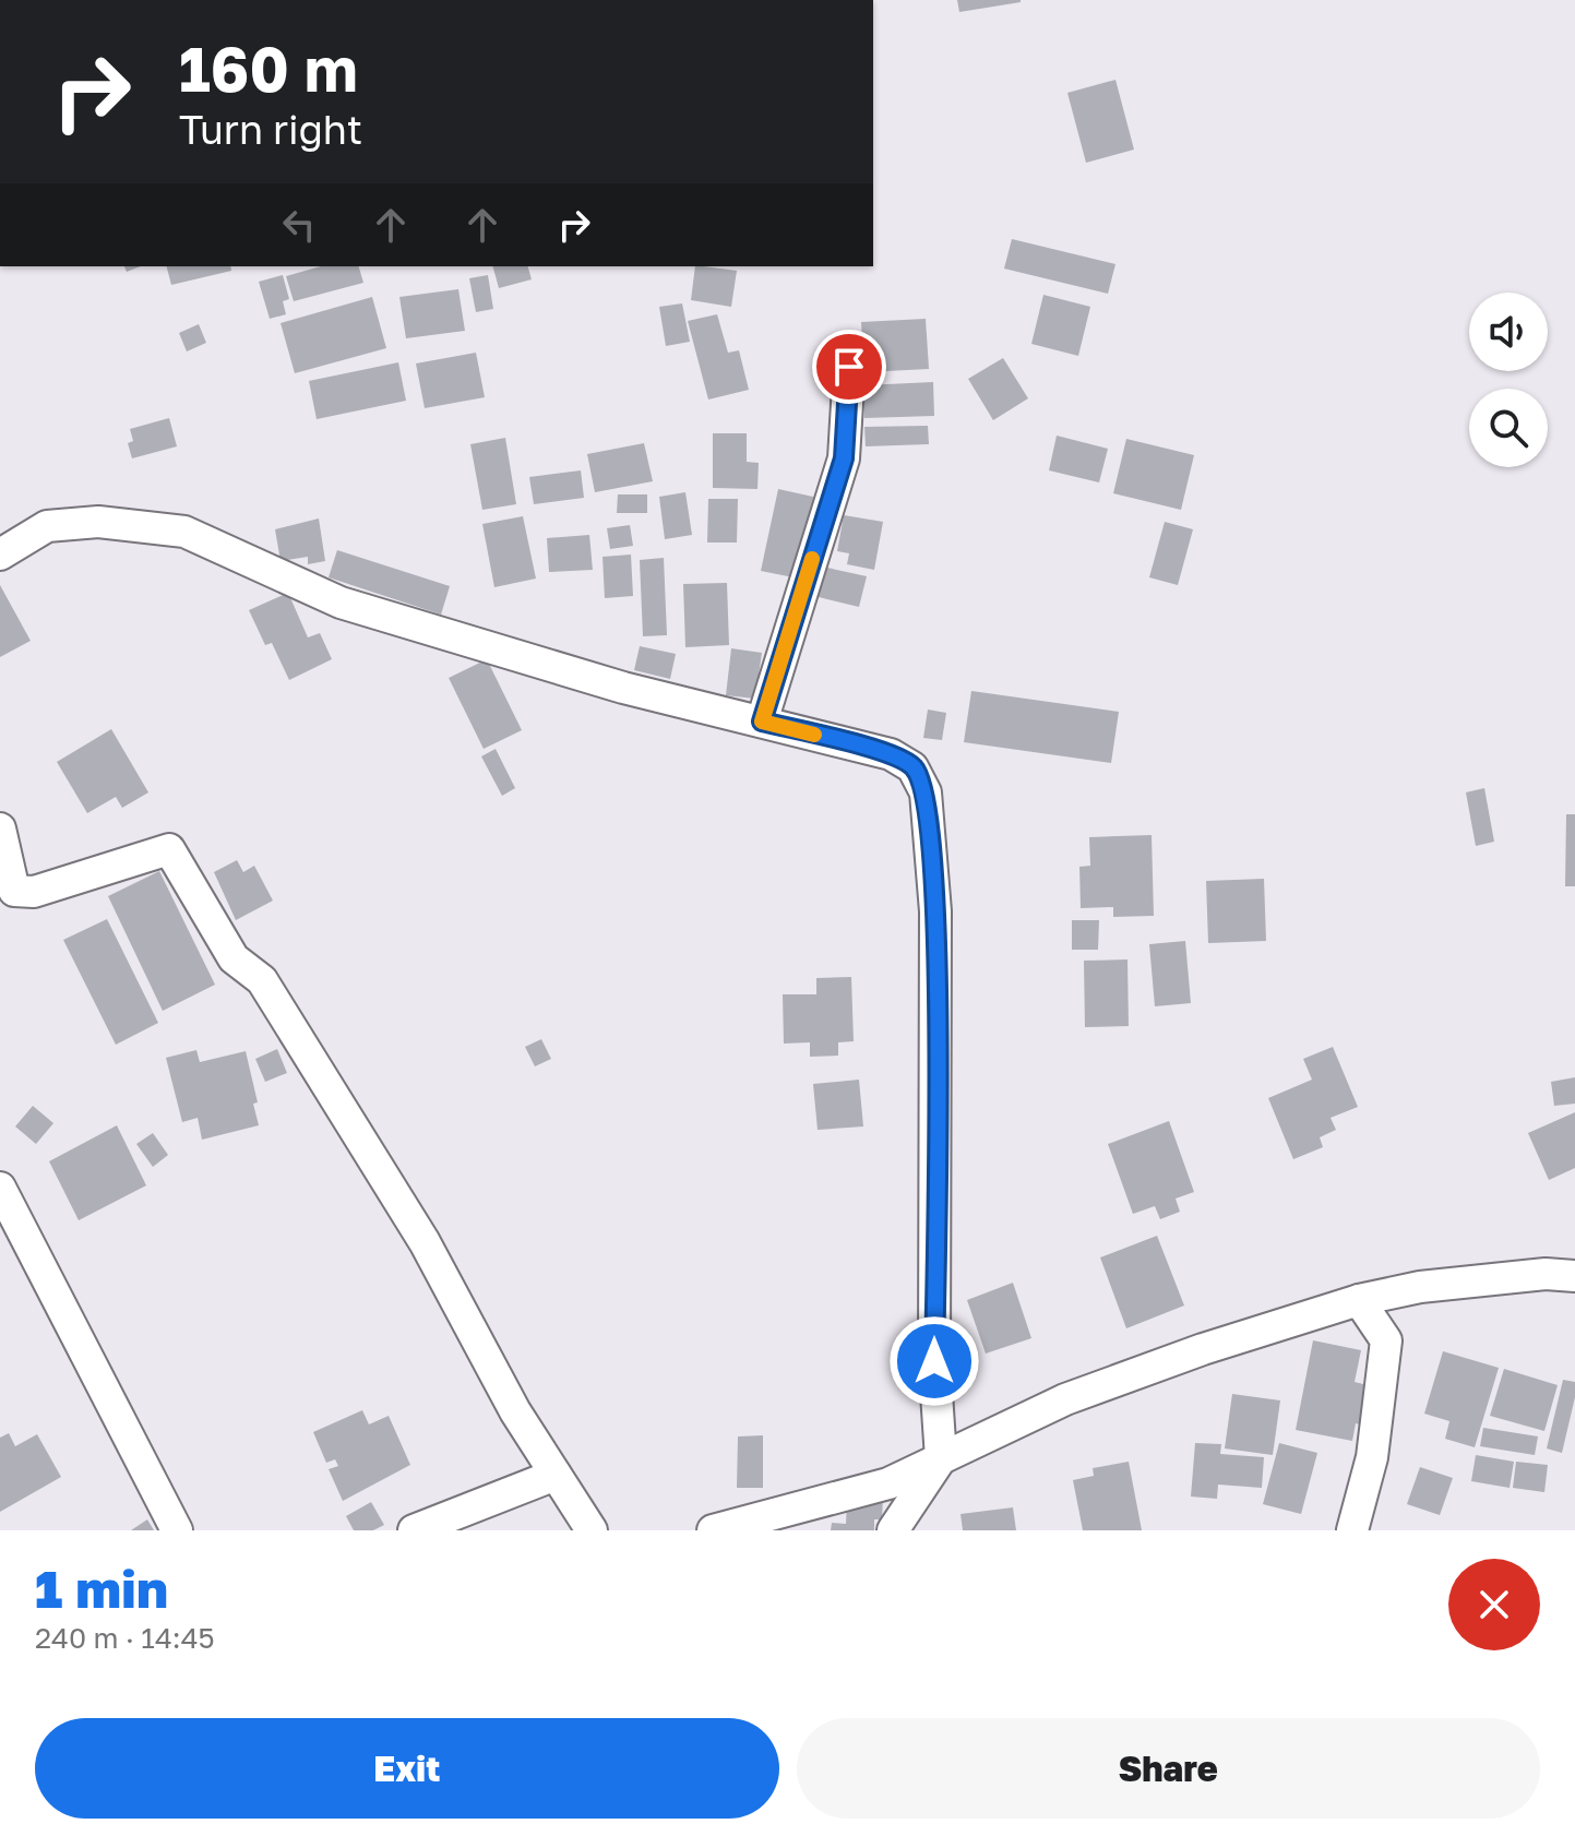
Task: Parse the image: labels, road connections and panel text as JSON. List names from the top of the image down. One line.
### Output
{"page":{"turn":["160 m","Turn right"],"heading":["1 min","240 m · 14:45"],"buttons":["Exit","Share"]}}
